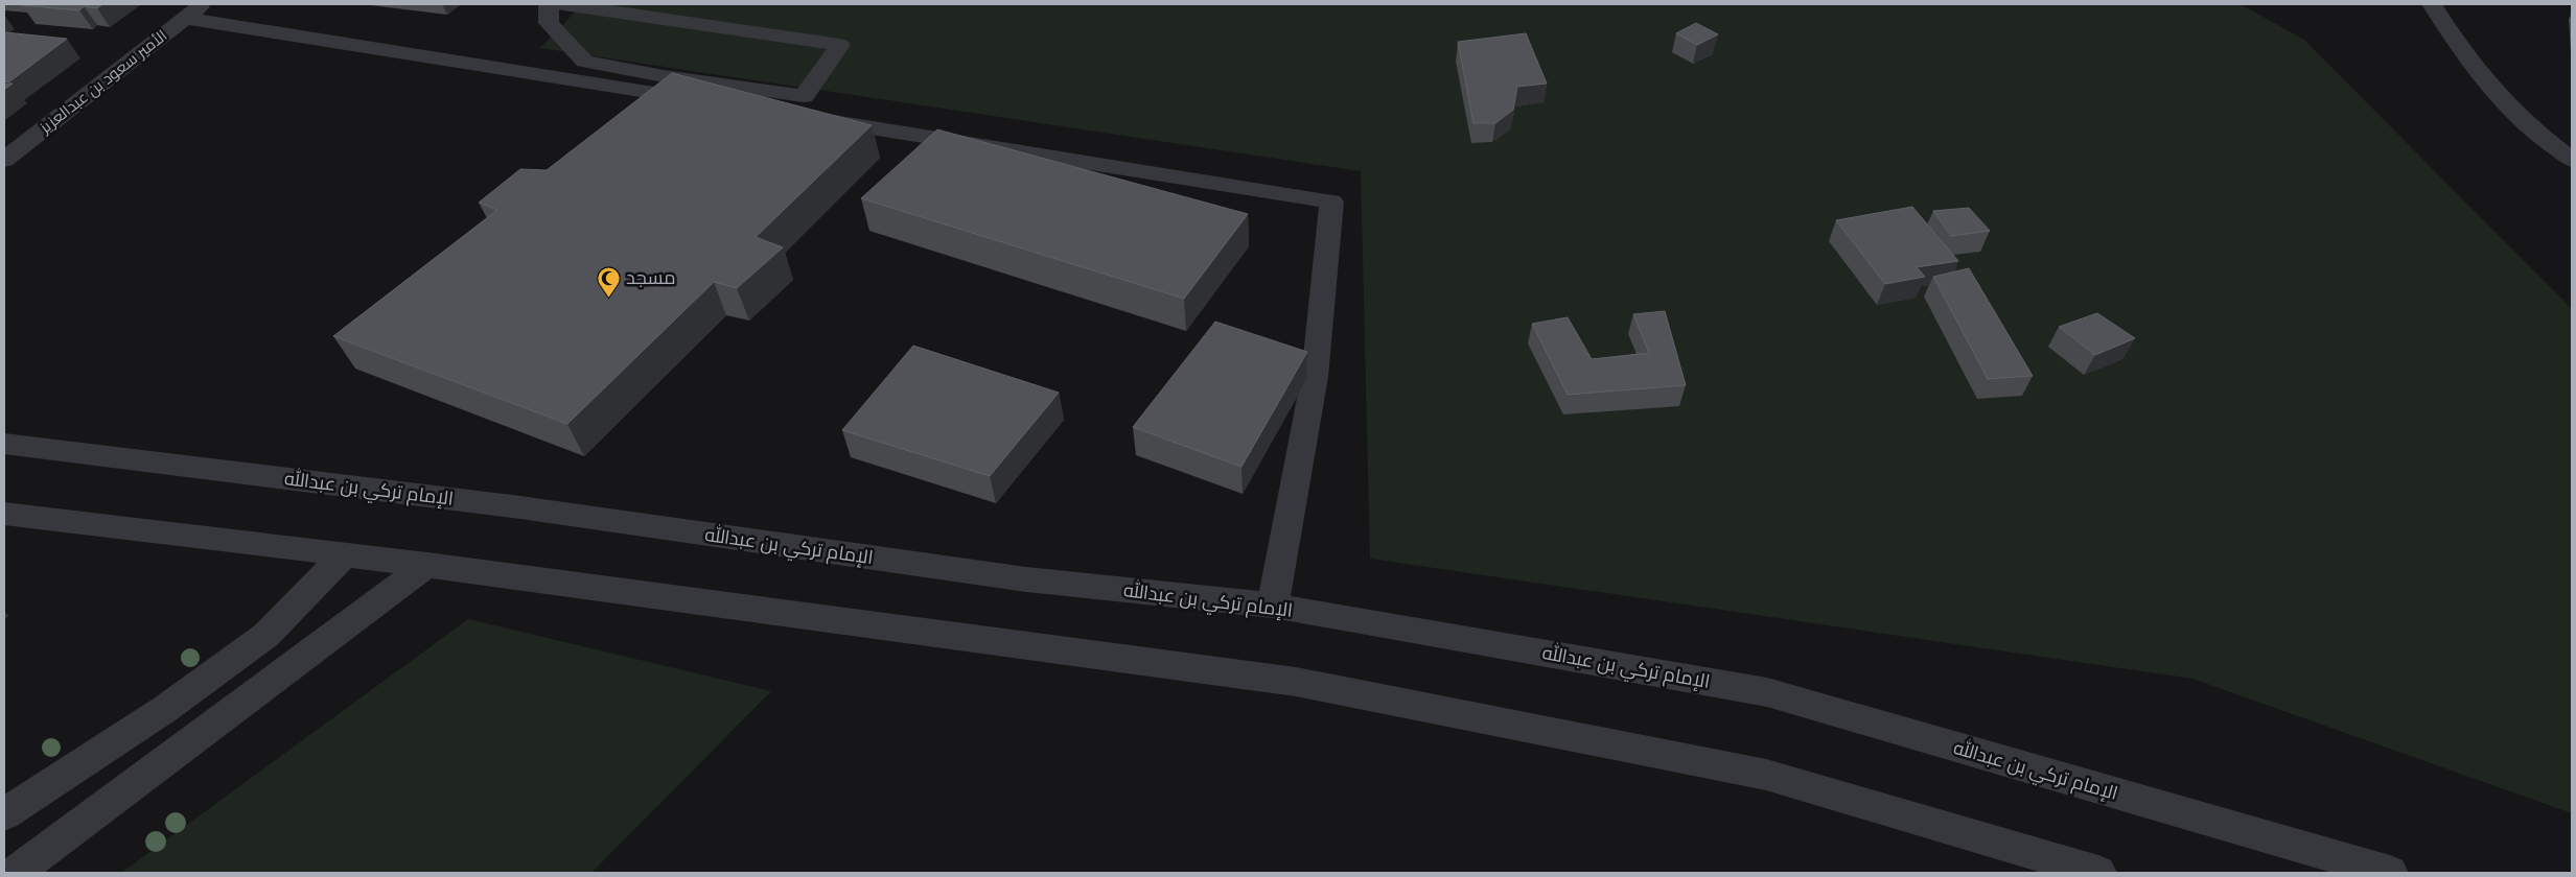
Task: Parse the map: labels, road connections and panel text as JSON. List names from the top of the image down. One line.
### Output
{"streets":{"street":["الأمير سعود بن عبدالعزيز","الإمام تركي بن عبدالله"]},"places":{"mosque":["مسجد"]}}
